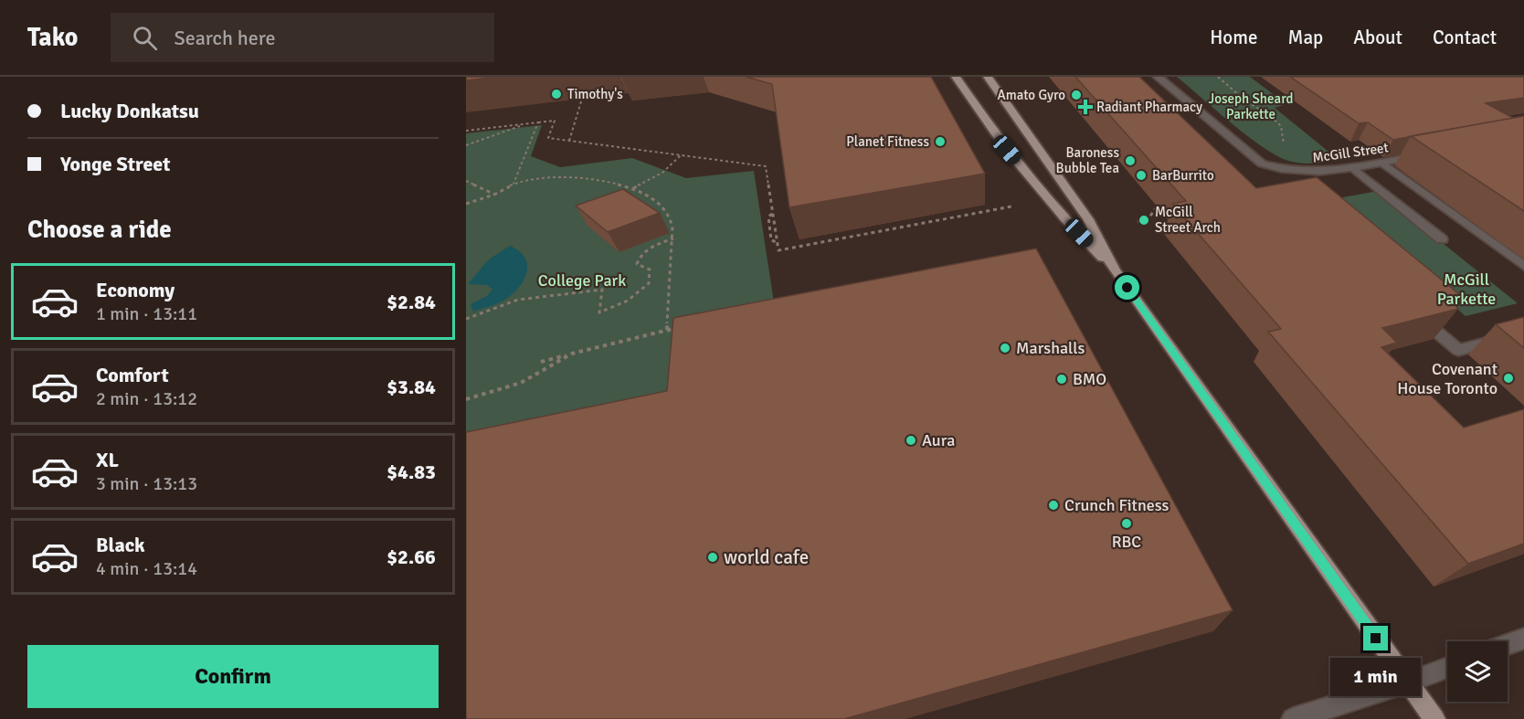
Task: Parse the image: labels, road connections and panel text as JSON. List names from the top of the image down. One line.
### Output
{"streets":{"street":["McGill Street"]},"parks":["Joseph Sheard Parkette","McGill Parkette","College Park"],"places":{"other":["Timothy's","Amato Gyro","Planet Fitness","Baroness Bubble Tea","BarBurrito","McGill Street Arch","Marshalls","Covenant House Toronto","BMO","Aura","Crunch Fitness","RBC","world cafe"],"health":["Radiant Pharmacy"]},"page":{"header":"Tako","search":"Search here","nav":["Home","Map","About","Contact"],"banner":["Lucky Donkatsu","Yonge Street"],"heading":"Choose a ride","list":[{"name":"Economy","note":"1 min · 13:11","value":"$2.84"},{"name":"Comfort","note":"2 min · 13:12","value":"$3.84"},{"name":"XL","note":"3 min · 13:13","value":"$4.83"},{"name":"Black","note":"4 min · 13:14","value":"$2.66"}],"buttons":"Confirm","bubble":"1 min"}}
